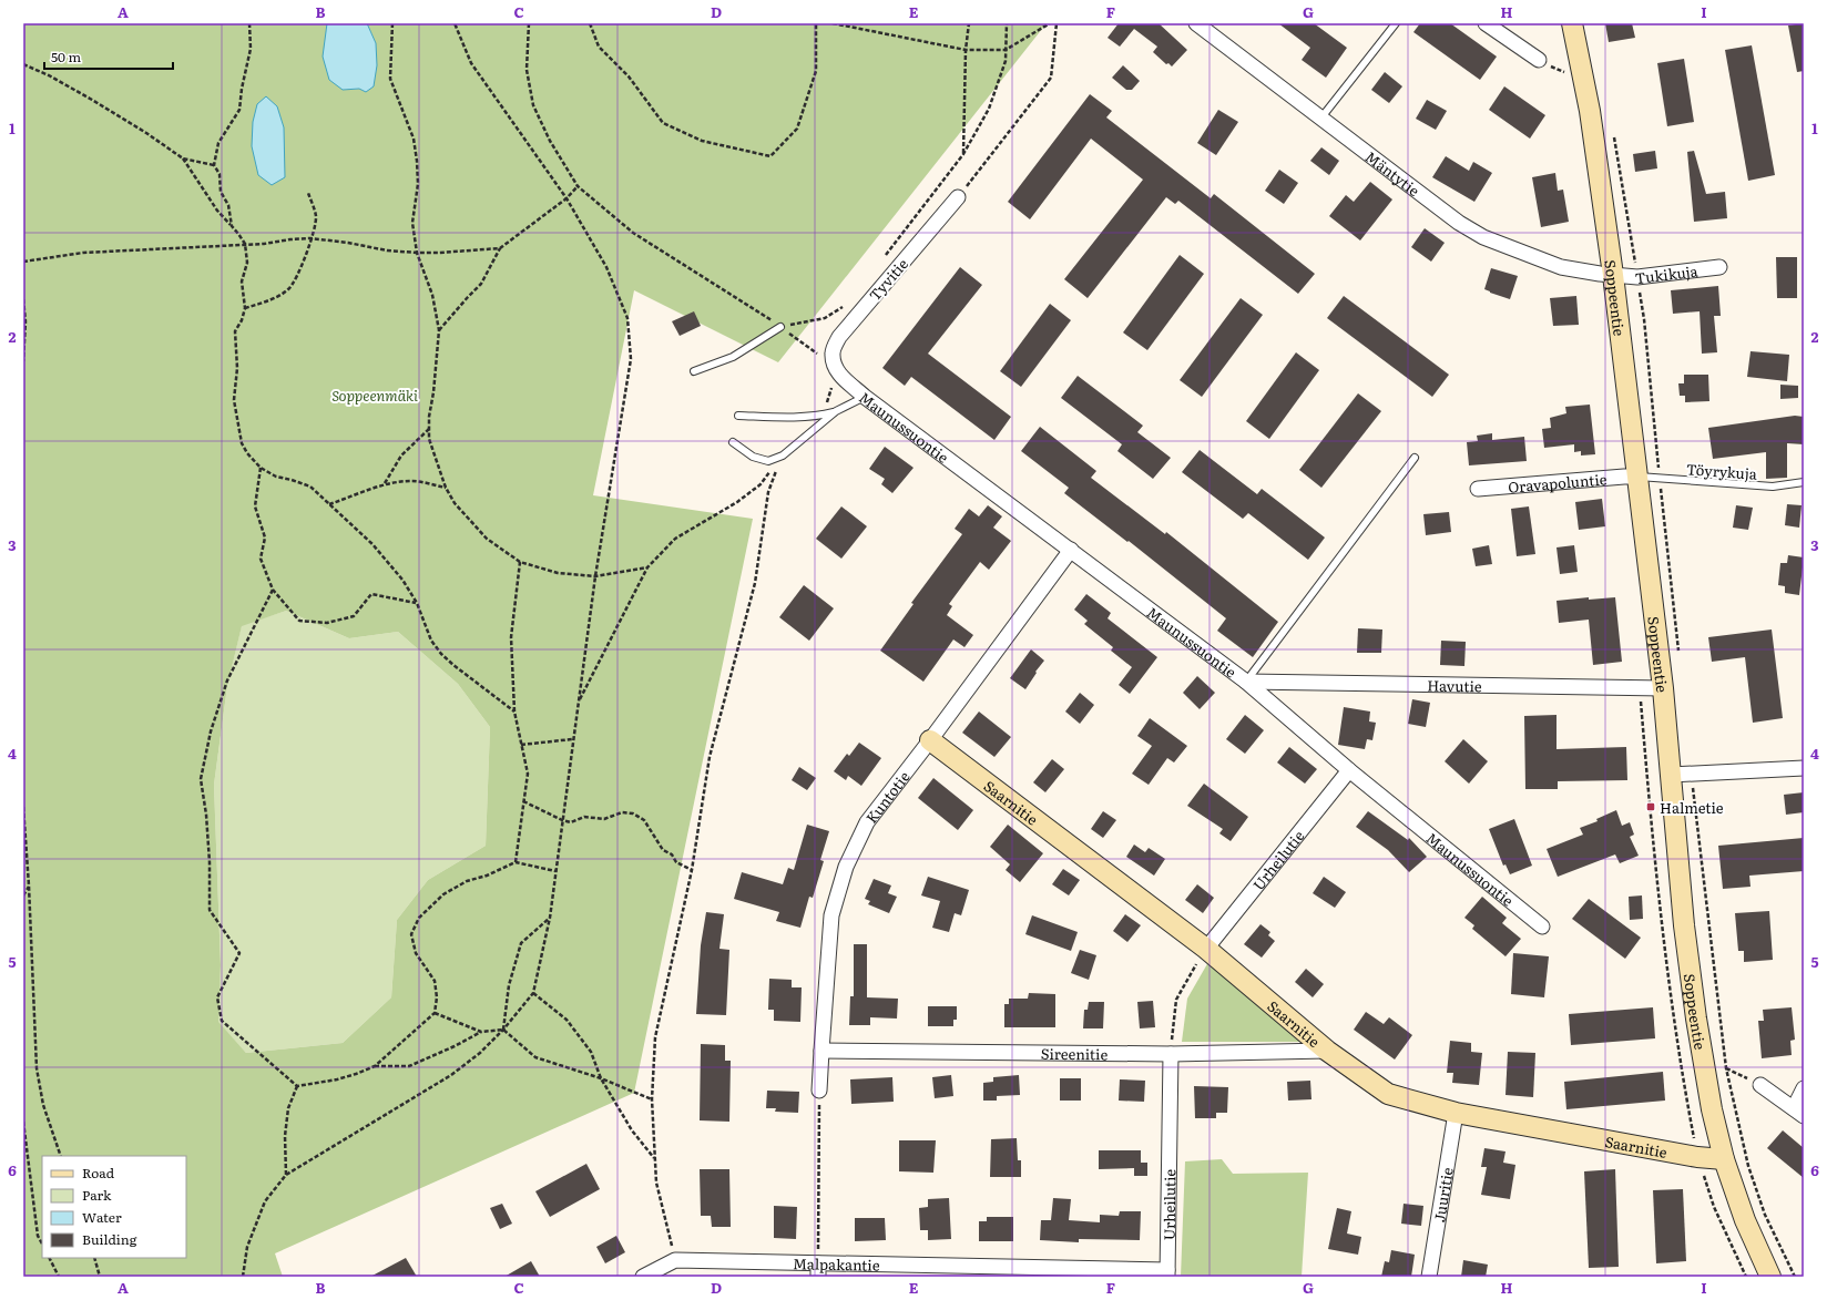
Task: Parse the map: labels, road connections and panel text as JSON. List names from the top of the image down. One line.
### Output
{"streets":{"main road":["Soppeentie","Saarnitie"],"street":["Mäntytie","Tukikuja","Tyvitie","Maunussuontie","Oravapoluntie","Havutie","Kuntotie","Urheilutie","Sireenitie","Juuritie","Malpakantie"],"lane":["Töyrykuja"]},"crossings":[["Mäntytie","Tukikuja"],["Mäntytie","Soppeentie"],["Tukikuja","Soppeentie"],["Tyvitie","Maunussuontie"],["Soppeentie","Töyrykuja"],["Soppeentie","Oravapoluntie"],["Soppeentie","Havutie"],["Soppeentie","Saarnitie"],["Maunussuontie","Havutie"],["Maunussuontie","Kuntotie"],["Maunussuontie","Urheilutie"],["Töyrykuja","Oravapoluntie"],["Kuntotie","Saarnitie"],["Kuntotie","Sireenitie"],["Saarnitie","Urheilutie"],["Saarnitie","Sireenitie"],["Saarnitie","Juuritie"],["Urheilutie","Sireenitie"],["Urheilutie","Malpakantie"]],"parks":["Soppeenmäki"],"places":{"transit":["Halmetie"]},"legend":["Road","Park","Water","Building"],"scale_bar":"50 m","grid":{"columns":["A","B","C","D","E","F","G","H","I"],"rows":["1","2","3","4","5","6"]}}
